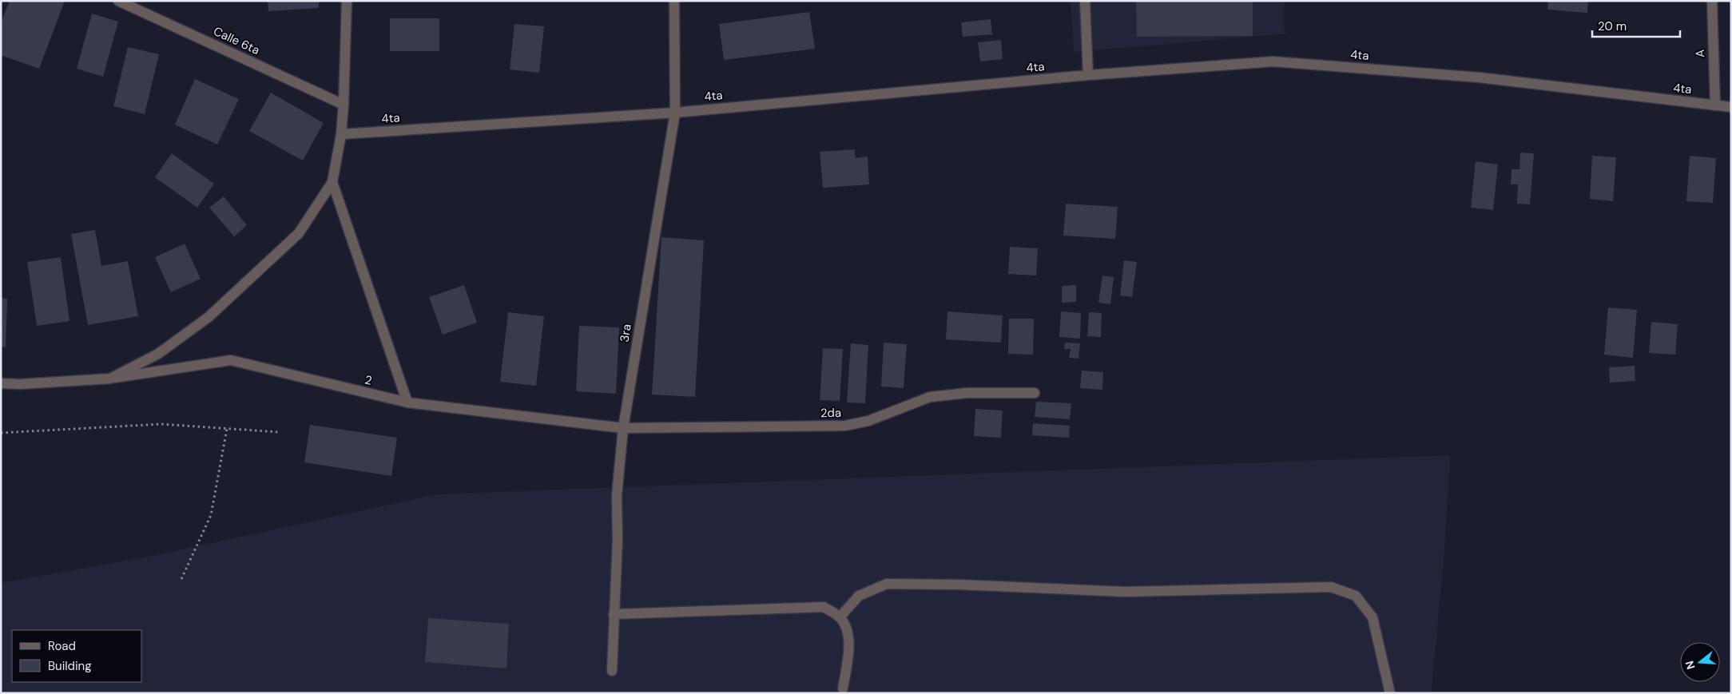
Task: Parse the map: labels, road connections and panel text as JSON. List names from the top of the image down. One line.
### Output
{"streets":{"street":["Calle 6ta","A","4ta","3ra","2","2da"]},"crossings":[["A","4ta"],["4ta","3ra"],["3ra","2"],["3ra","2da"],["2","2da"]],"legend":["Road","Building"],"scale_bar":"20 m","north":"left"}
